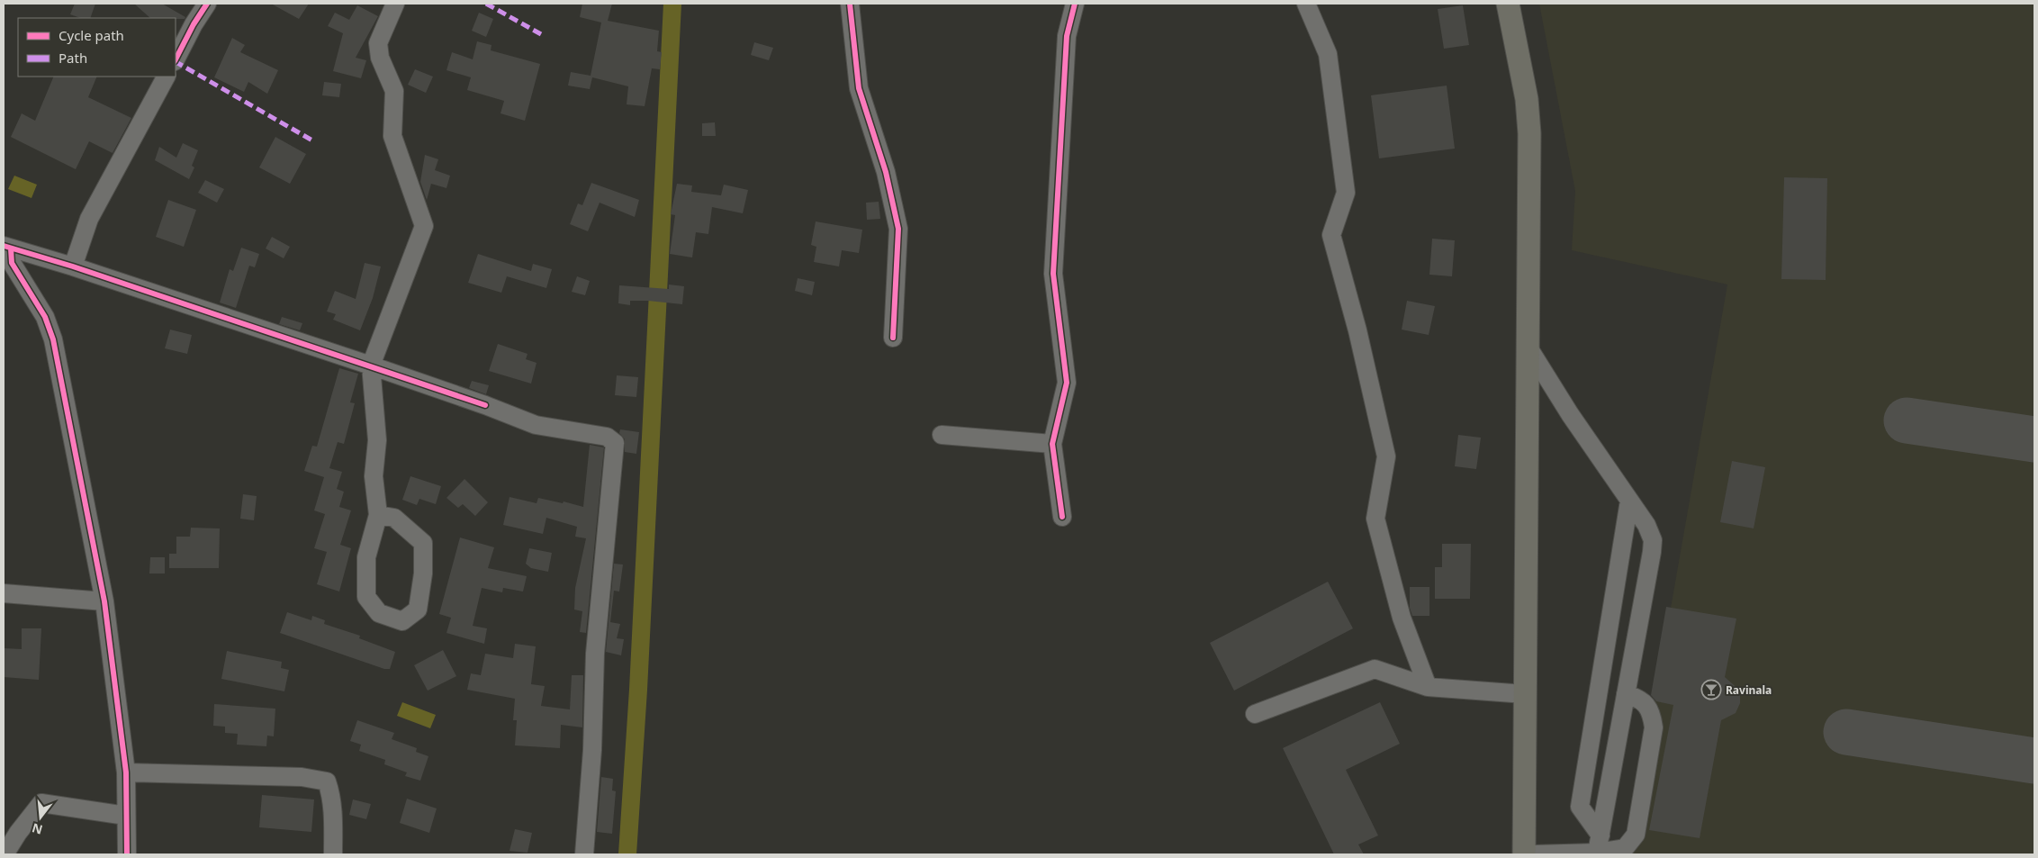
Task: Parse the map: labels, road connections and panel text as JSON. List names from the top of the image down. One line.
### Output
{"places":{"bar":["Ravinala"]},"legend":["Cycle path","Path"],"north":"bottom"}
